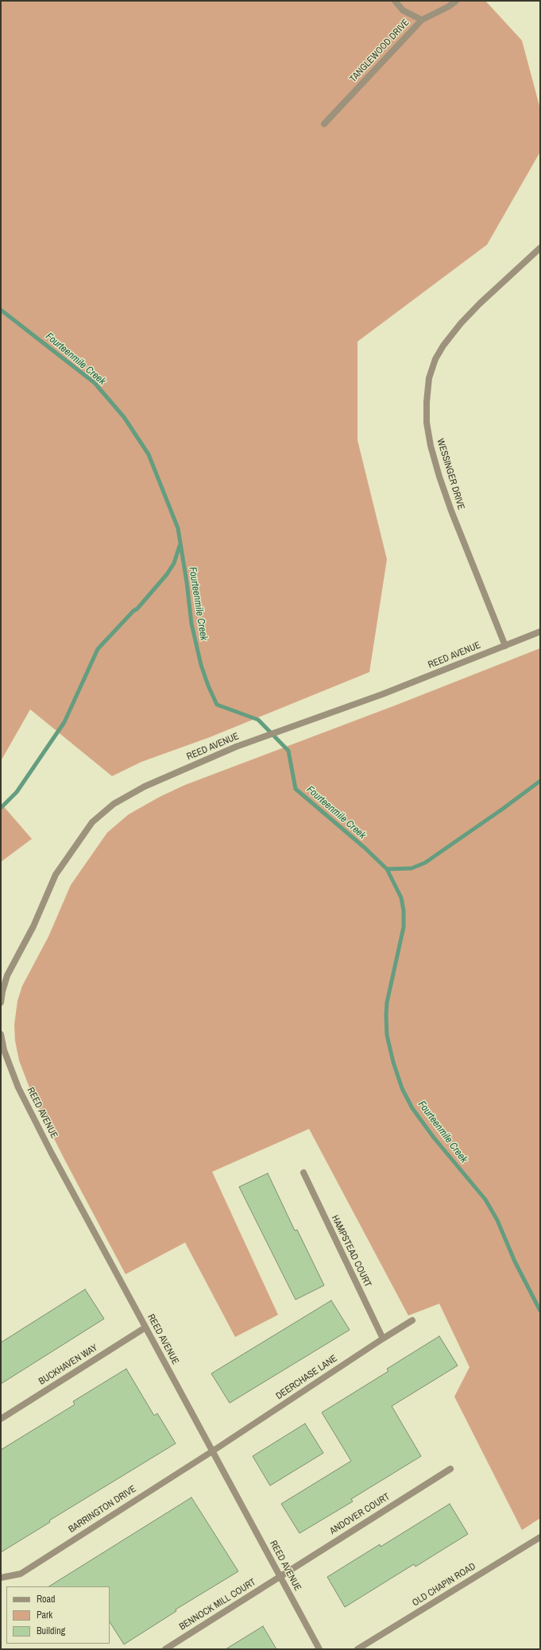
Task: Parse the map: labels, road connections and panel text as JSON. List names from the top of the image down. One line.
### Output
{"streets":{"street":["TANGLEWOOD DRIVE","WESSINGER DRIVE","REED AVENUE","HAMPSTEAD COURT","BUCKHAVEN WAY","DEERCHASE LANE","BARRINGTON DRIVE","ANDOVER COURT","OLD CHAPIN ROAD","BENNOCK MILL COURT"]},"crossings":[["WESSINGER DRIVE","REED AVENUE"],["REED AVENUE","BUCKHAVEN WAY"],["REED AVENUE","DEERCHASE LANE"],["REED AVENUE","BARRINGTON DRIVE"],["REED AVENUE","ANDOVER COURT"],["REED AVENUE","BENNOCK MILL COURT"],["HAMPSTEAD COURT","DEERCHASE LANE"],["DEERCHASE LANE","BARRINGTON DRIVE"],["ANDOVER COURT","BENNOCK MILL COURT"]],"water":["Fourteenmile Creek"],"legend":["Road","Park","Building"]}
